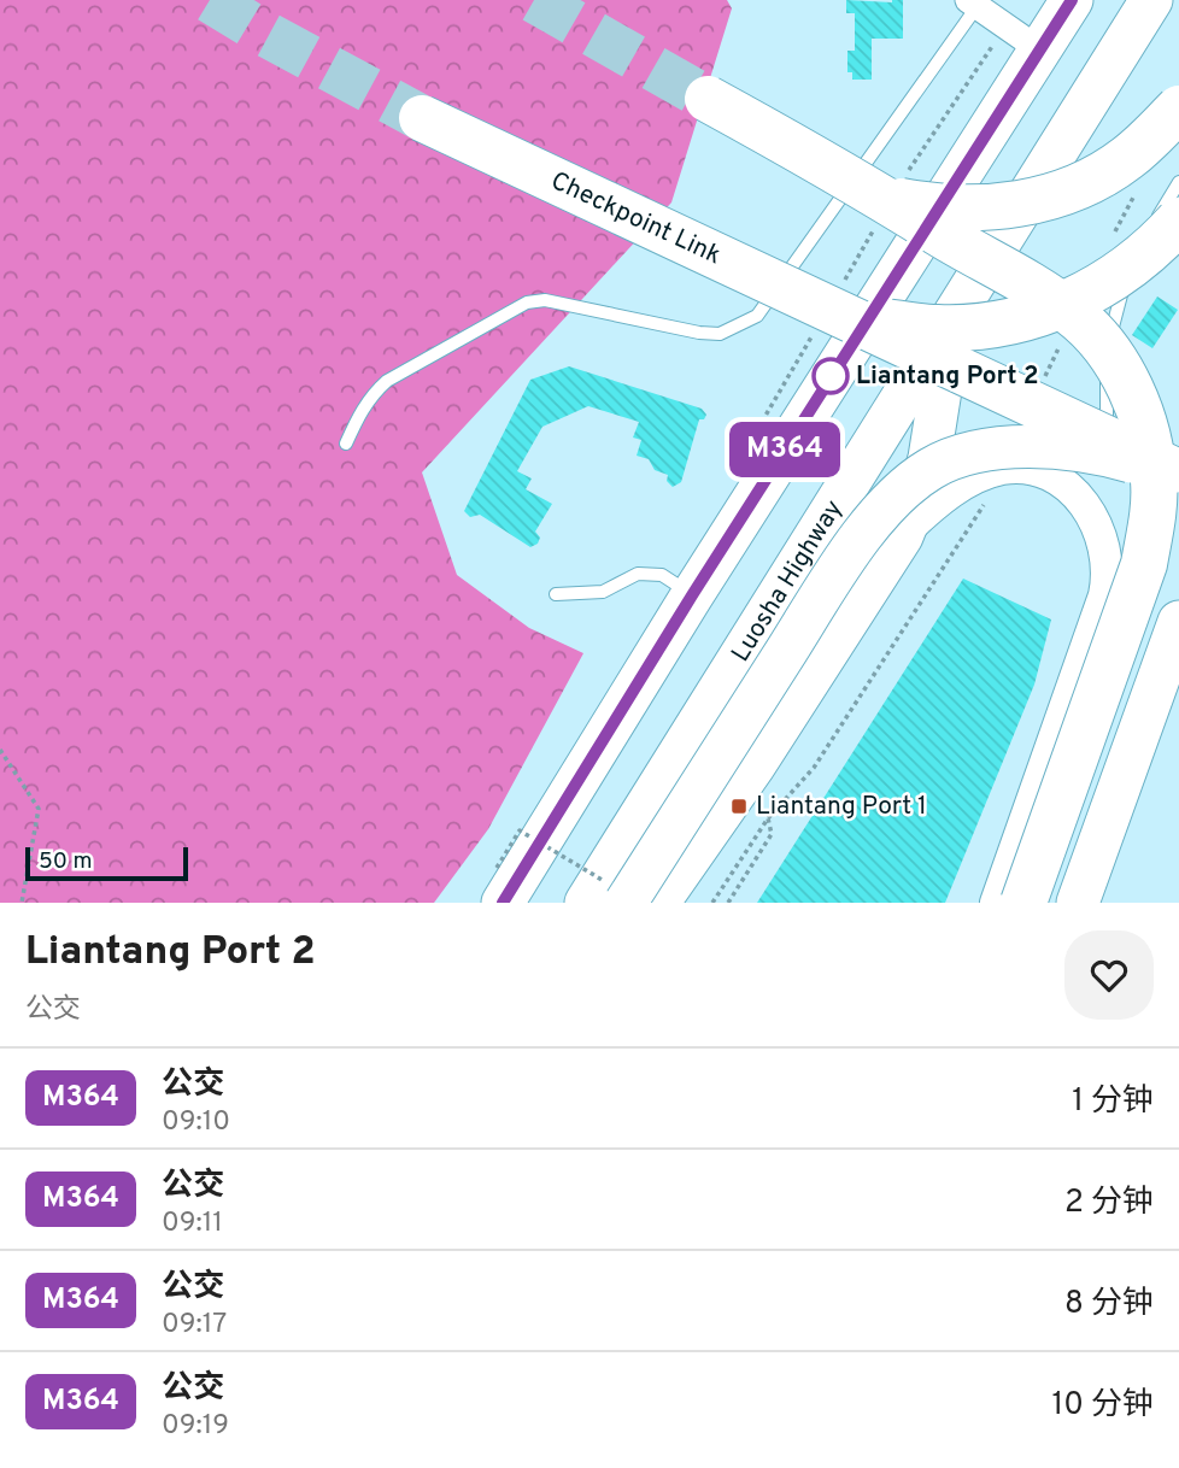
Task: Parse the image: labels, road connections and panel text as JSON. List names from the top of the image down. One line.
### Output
{"streets":{"highway":["Checkpoint Link","Luosha Highway"]},"places":{"other":["Liantang Port 2"],"transit":["Liantang Port 1"]},"lines":["bus line M364"],"scale_bar":"50 m","page":{"on_map":"M364","scale":"50 m","heading":["Liantang Port 2","公交"],"list":[{"mark":"M364","name":"公交","note":"09:10","value":"1 分钟"},{"mark":"M364","name":"公交","note":"09:11","value":"2 分钟"},{"mark":"M364","name":"公交","note":"09:17","value":"8 分钟"},{"mark":"M364","name":"公交","note":"09:19","value":"10 分钟"}]}}
